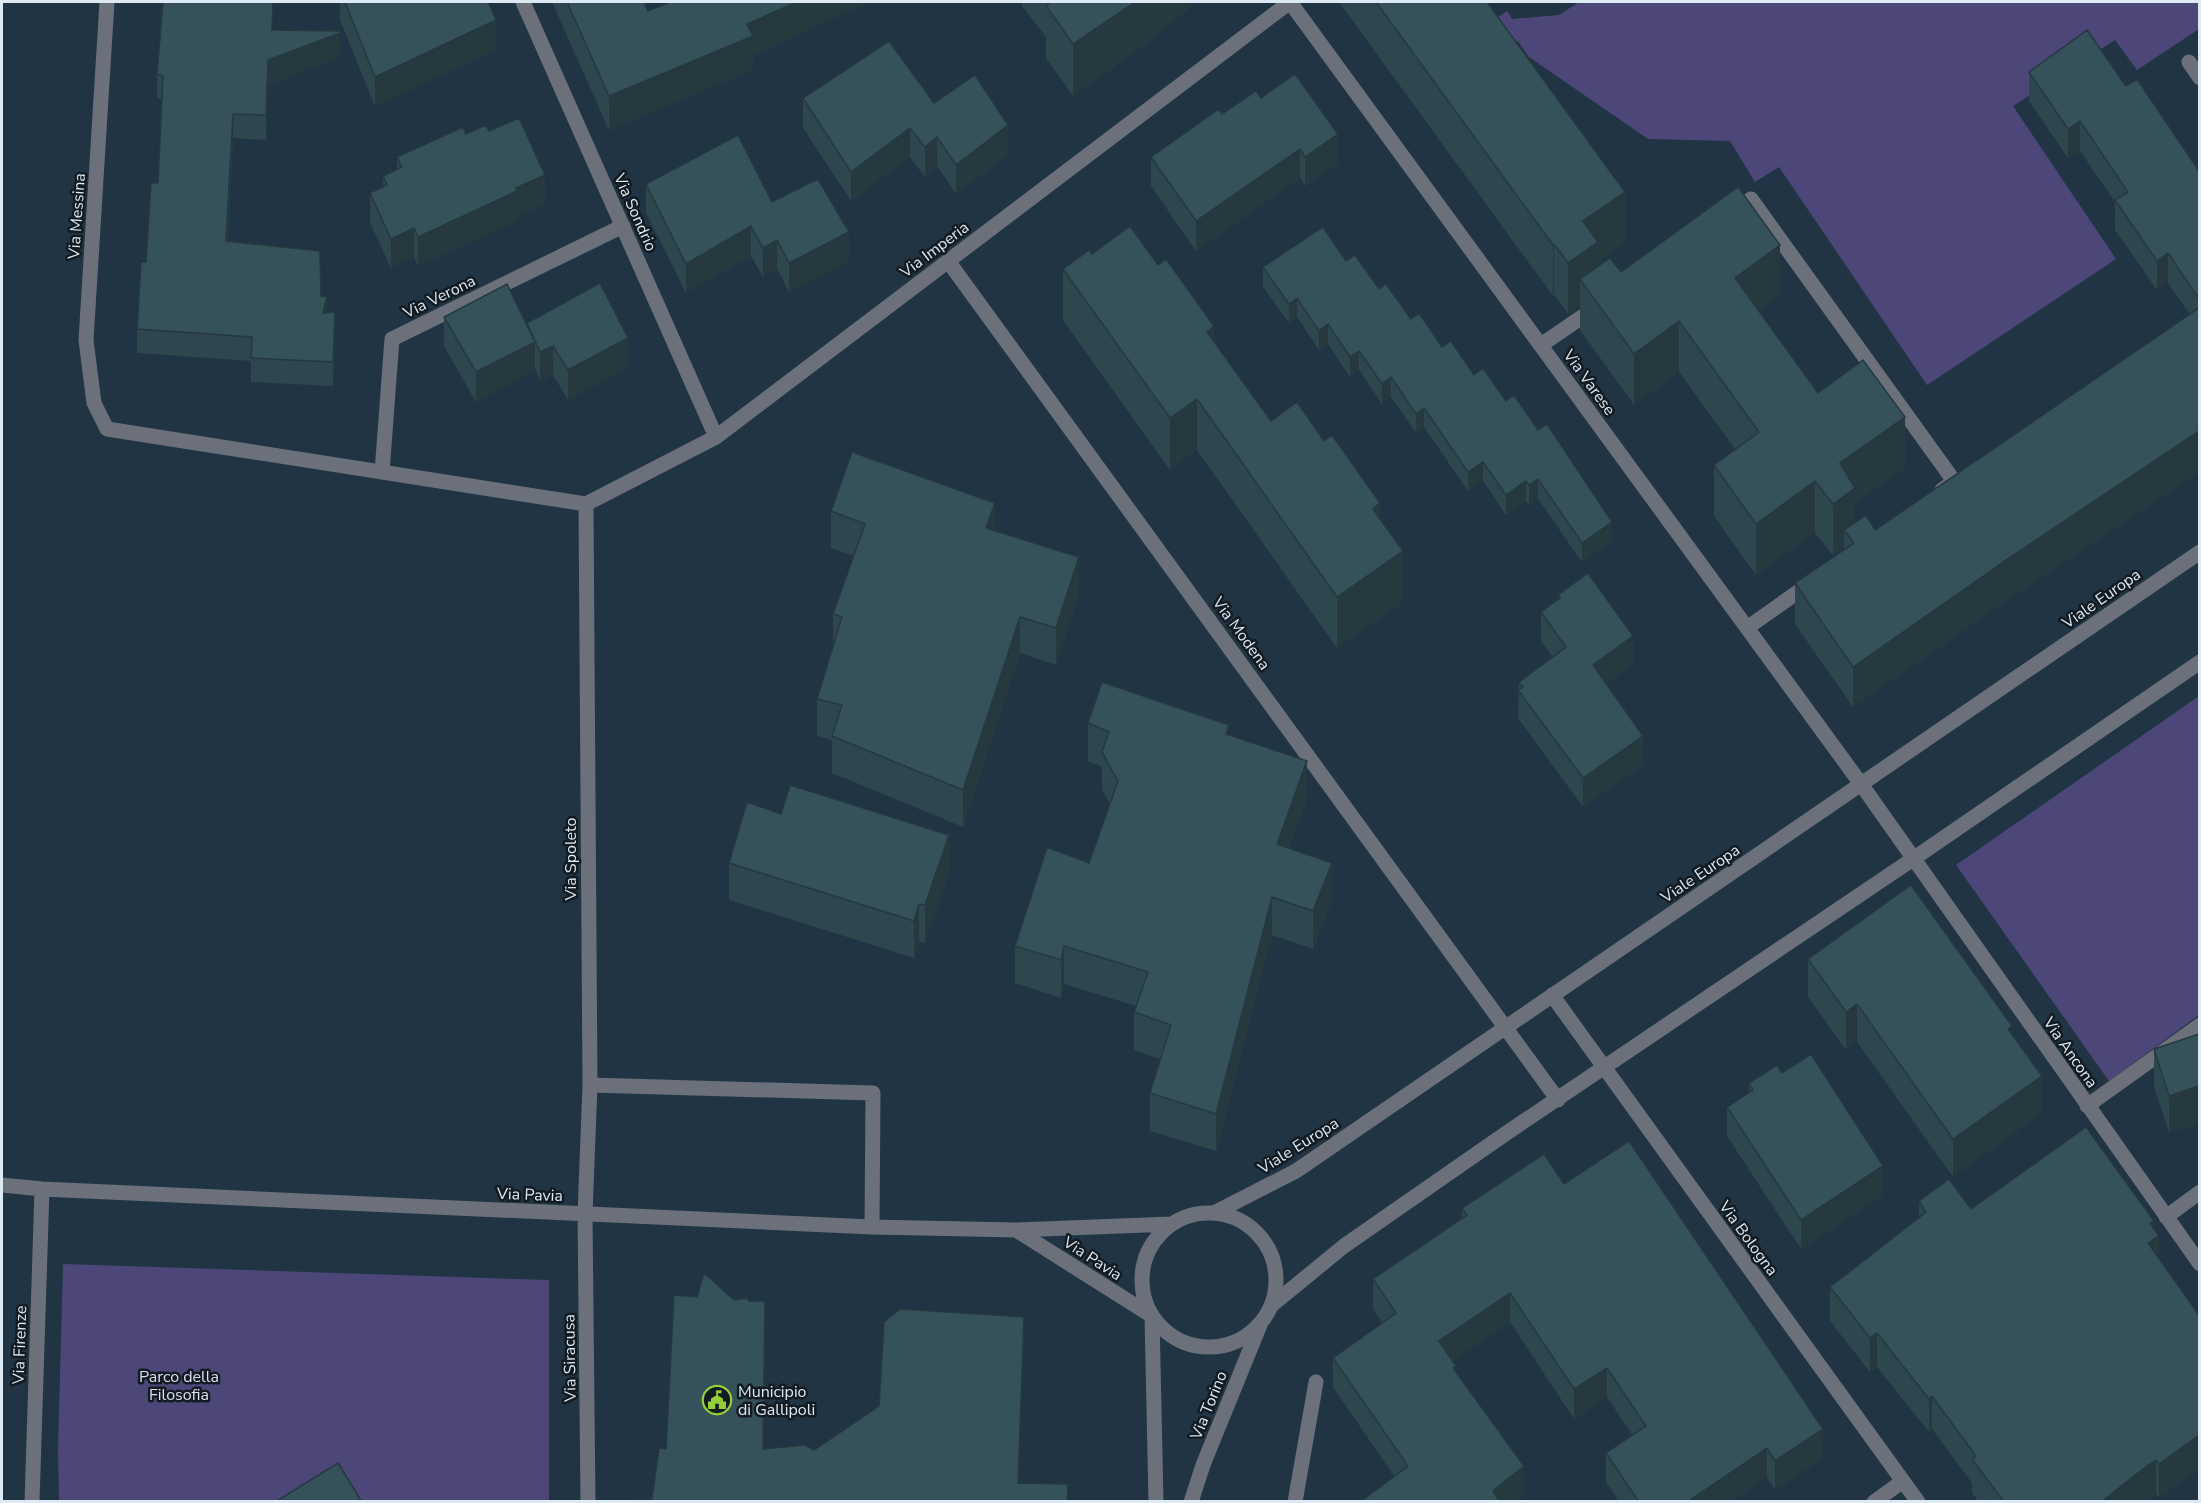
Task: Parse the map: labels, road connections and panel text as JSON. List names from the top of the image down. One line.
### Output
{"streets":{"street":["Via Sondrio","Via Messina","Via Imperia","Via Verona","Via Varese","Viale Europa","Via Modena","Via Spoleto","Via Ancona","Via Pavia","Via Bologna","Via Firenze","Via Siracusa","Via Torino"]},"crossings":[["Via Sondrio","Via Imperia"],["Via Sondrio","Via Verona"],["Via Messina","Via Verona"],["Via Imperia","Via Varese"],["Via Imperia","Via Modena"],["Via Imperia","Via Spoleto"],["Via Varese","Viale Europa"],["Via Varese","Via Ancona"],["Viale Europa","Via Modena"],["Viale Europa","Via Ancona"],["Viale Europa","Via Pavia"],["Viale Europa","Via Bologna"],["Viale Europa","Via Torino"],["Via Spoleto","Via Pavia"],["Via Spoleto","Via Siracusa"],["Via Pavia","Via Firenze"],["Via Pavia","Via Siracusa"],["Via Pavia","Via Torino"]],"parks":["Parco della Filosofia"],"places":{"public building":["Municipio di Gallipoli"]}}
